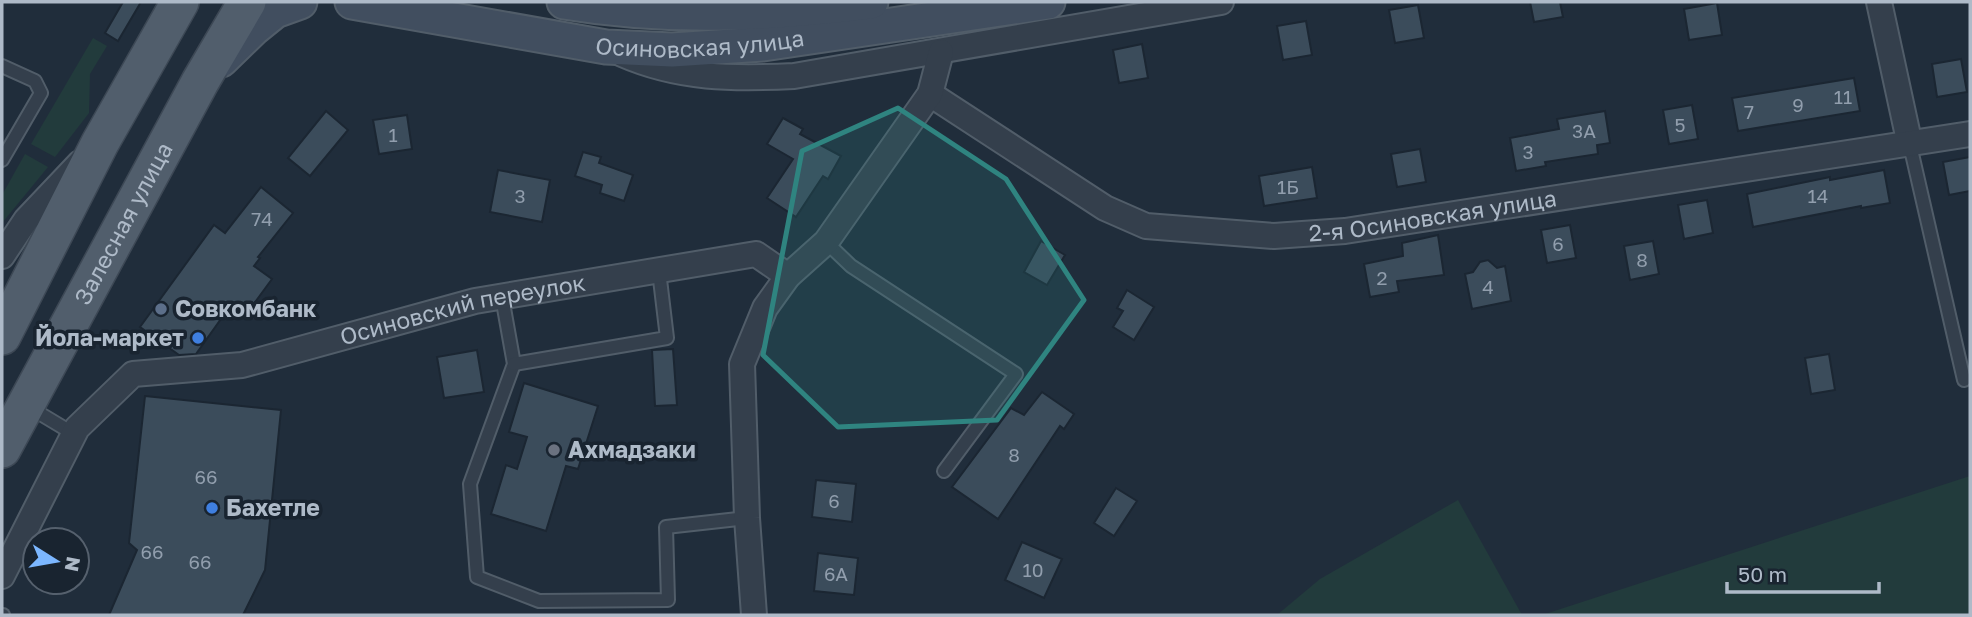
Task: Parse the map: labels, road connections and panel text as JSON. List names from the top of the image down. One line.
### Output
{"streets":{"main road":["Залесная улица"],"street":["Осиновская улица","2-я Осиновская улица","Осиновский переулок"]},"places":["Совкомбанк","Йола-маркет","Ахмадзаки","Бахетле"],"house_numbers":["11","9","7","5","3А","1","3","1Б","3","14","74","6","8","2","4","8","66","6","66","66","10","6А"],"scale_bar":"50 m","north":"right"}
